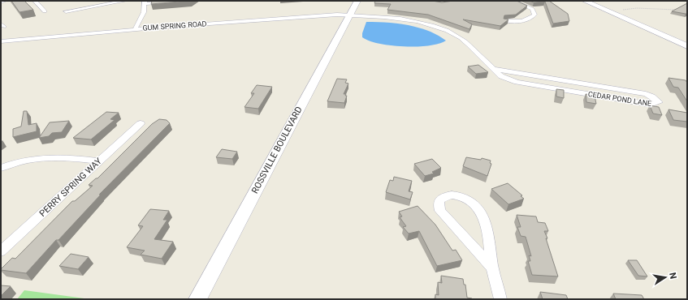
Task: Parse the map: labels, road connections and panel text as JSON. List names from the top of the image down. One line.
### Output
{"streets":{"main road":["ROSSVILLE BOULEVARD"],"street":["GUM SPRING ROAD","CEDAR POND LANE","PERRY SPRING WAY"]},"crossings":[["GUM SPRING ROAD","CEDAR POND LANE"],["GUM SPRING ROAD","ROSSVILLE BOULEVARD"],["CEDAR POND LANE","ROSSVILLE BOULEVARD"]],"north":"right"}
